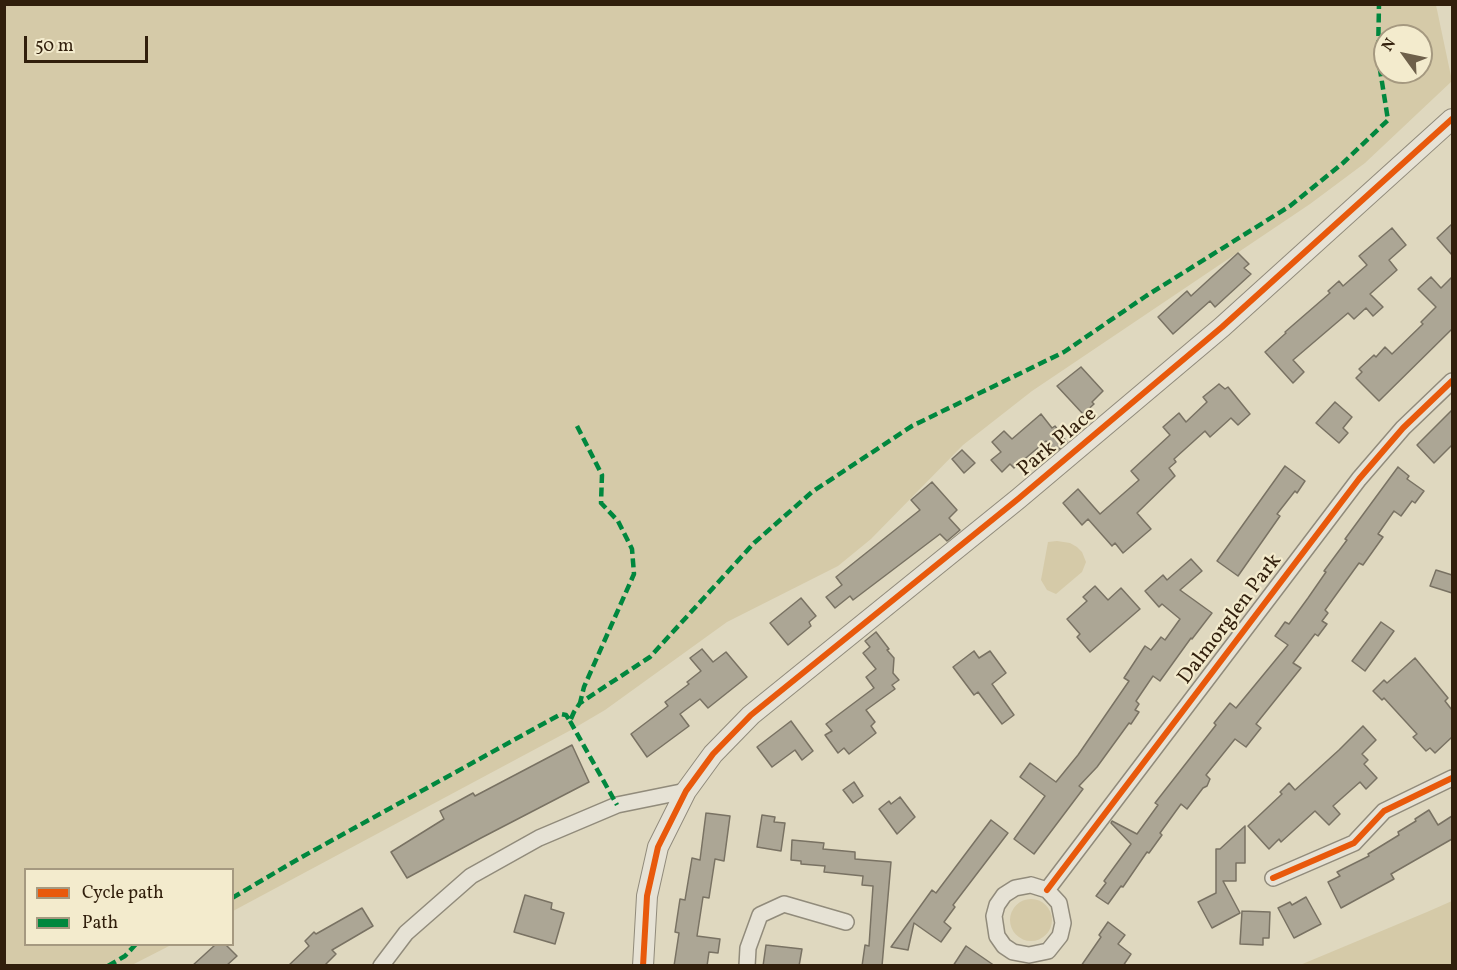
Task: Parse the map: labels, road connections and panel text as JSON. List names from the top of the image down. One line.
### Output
{"streets":{"street":["Park Place","Dalmorglen Park"]},"legend":["Cycle path","Path"],"scale_bar":"50 m","north":"top left"}
